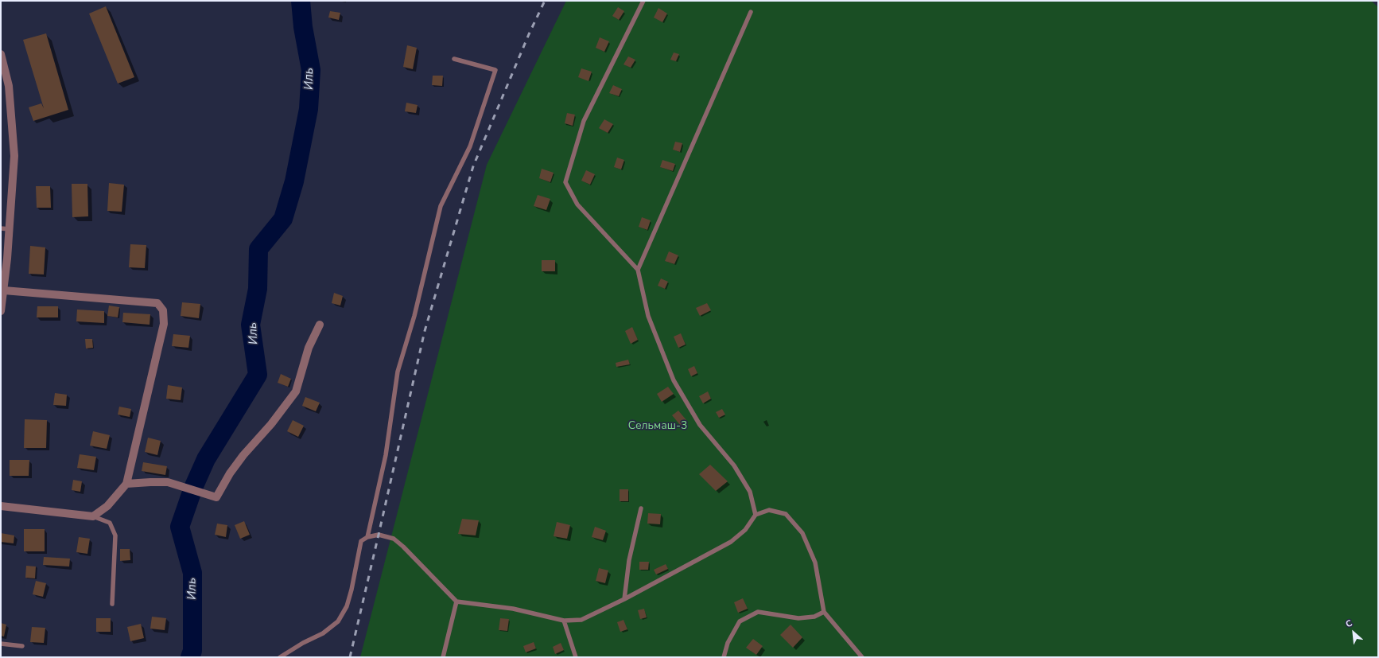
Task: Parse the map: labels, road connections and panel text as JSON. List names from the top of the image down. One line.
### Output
{"water":["Иль"],"parks":["Сельмаш-3"],"north":"top left"}
